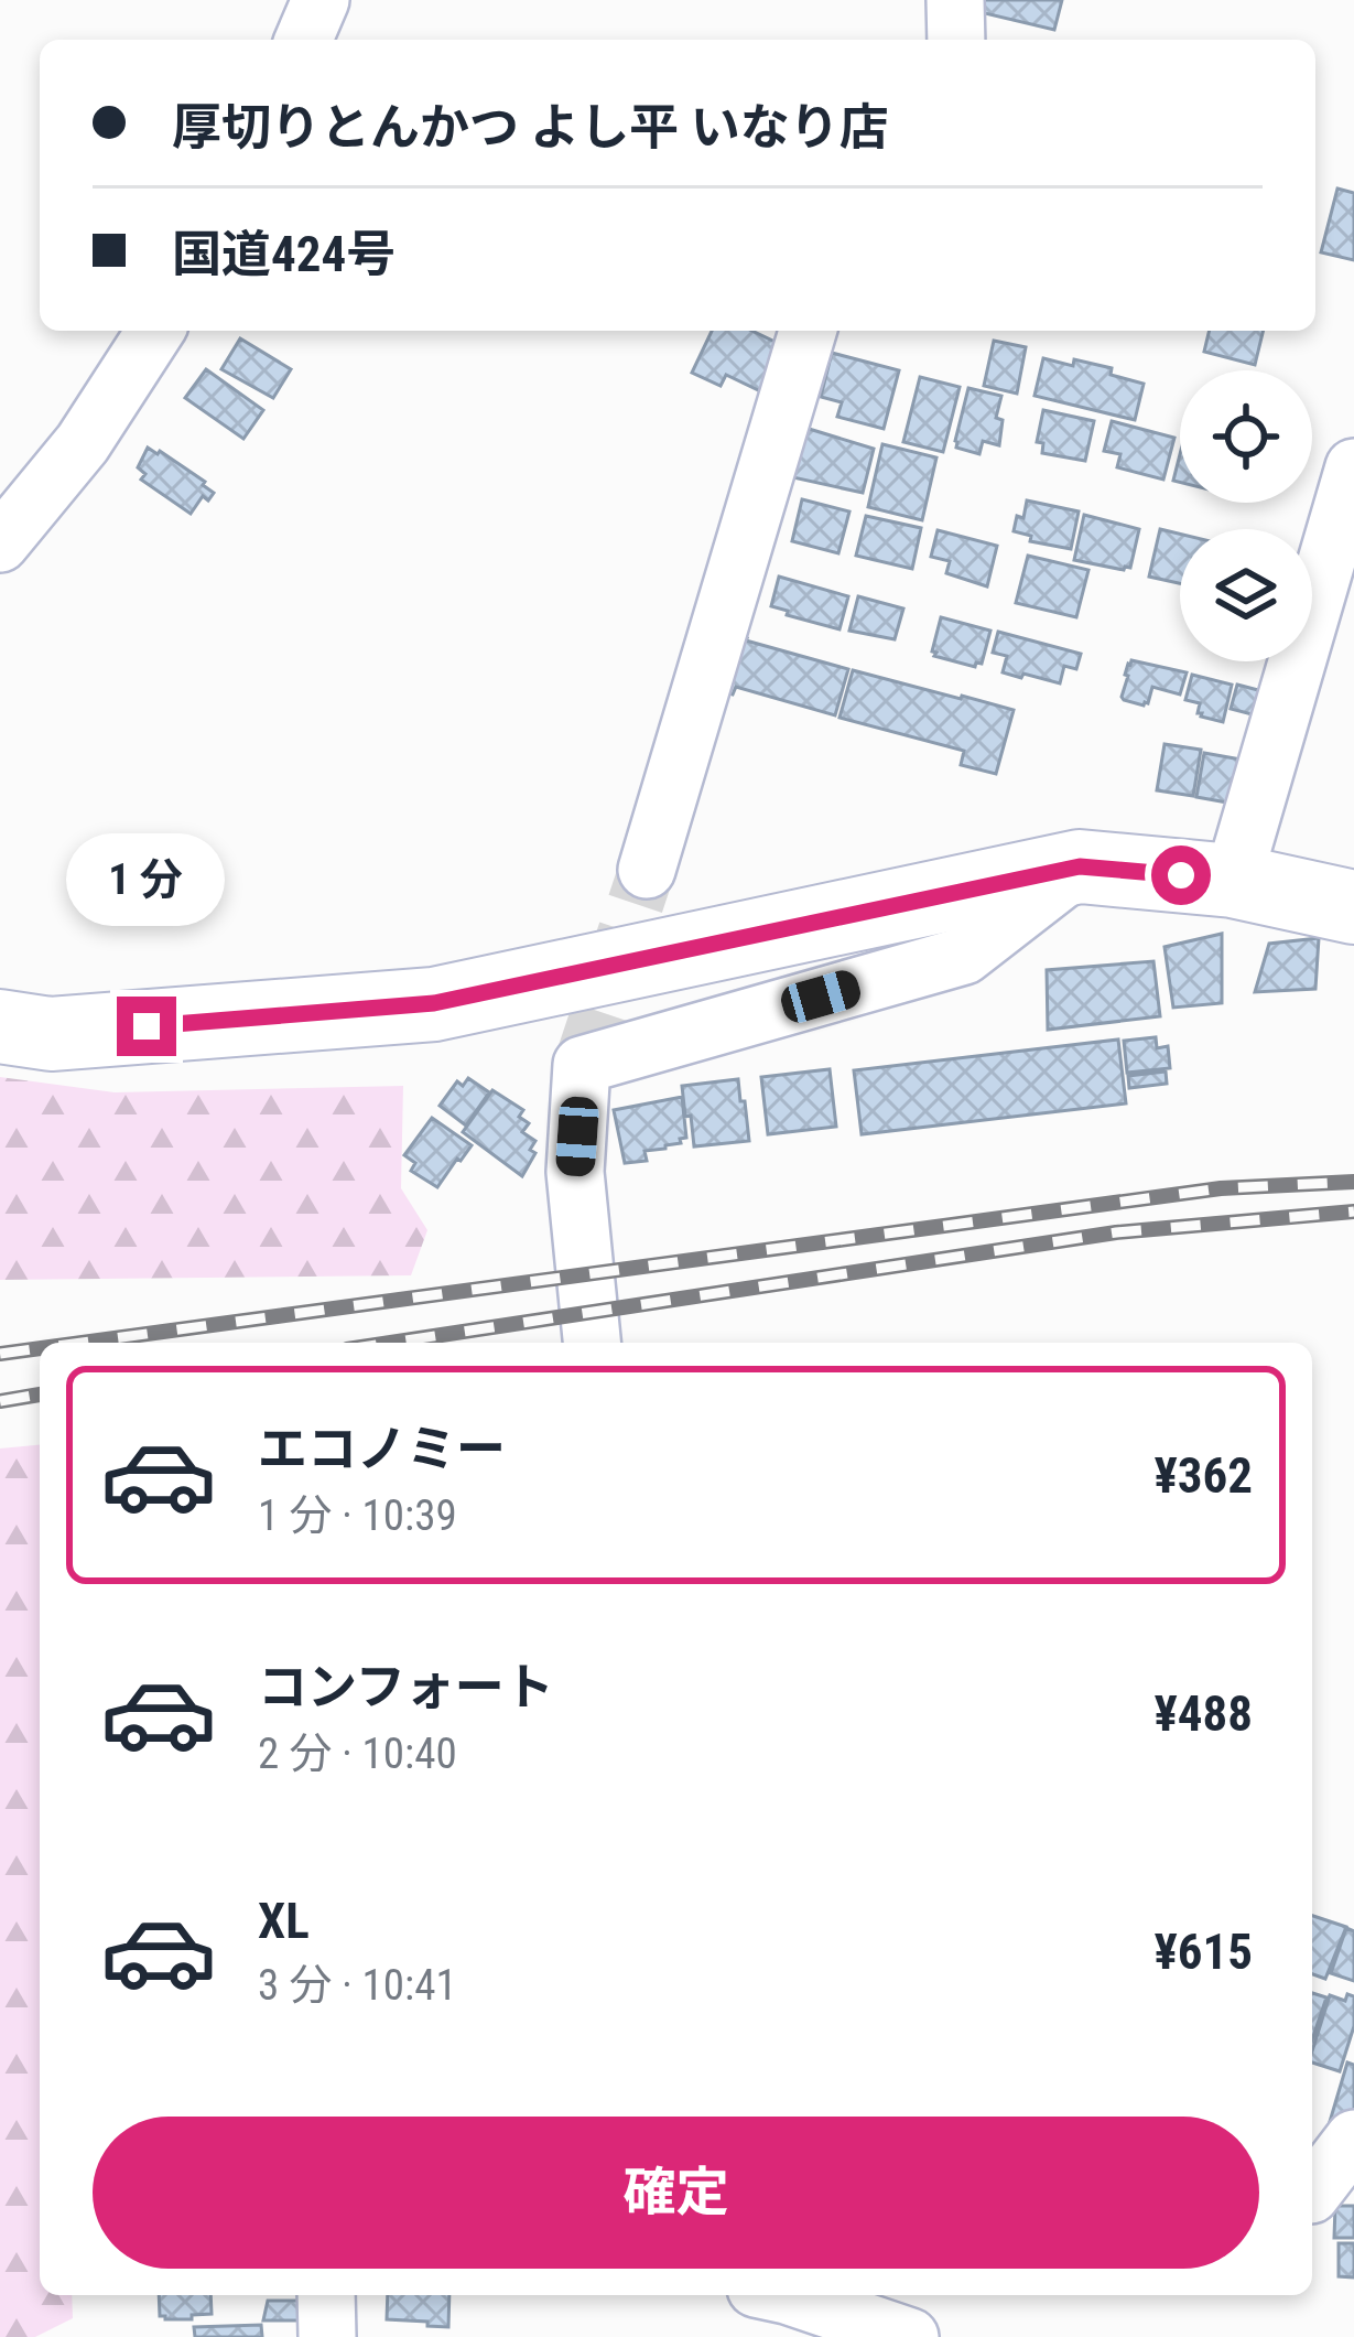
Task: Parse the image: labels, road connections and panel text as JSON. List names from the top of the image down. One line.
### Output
{"page":{"banner":["厚切りとんかつ よし平 いなり店","国道424号"],"bubble":"1 分","list":[{"name":"エコノミー","note":"1 分 · 10:39","value":"¥362"},{"name":"コンフォート","note":"2 分 · 10:40","value":"¥488"},{"name":"XL","note":"3 分 · 10:41","value":"¥615"}],"buttons":"確定"}}
